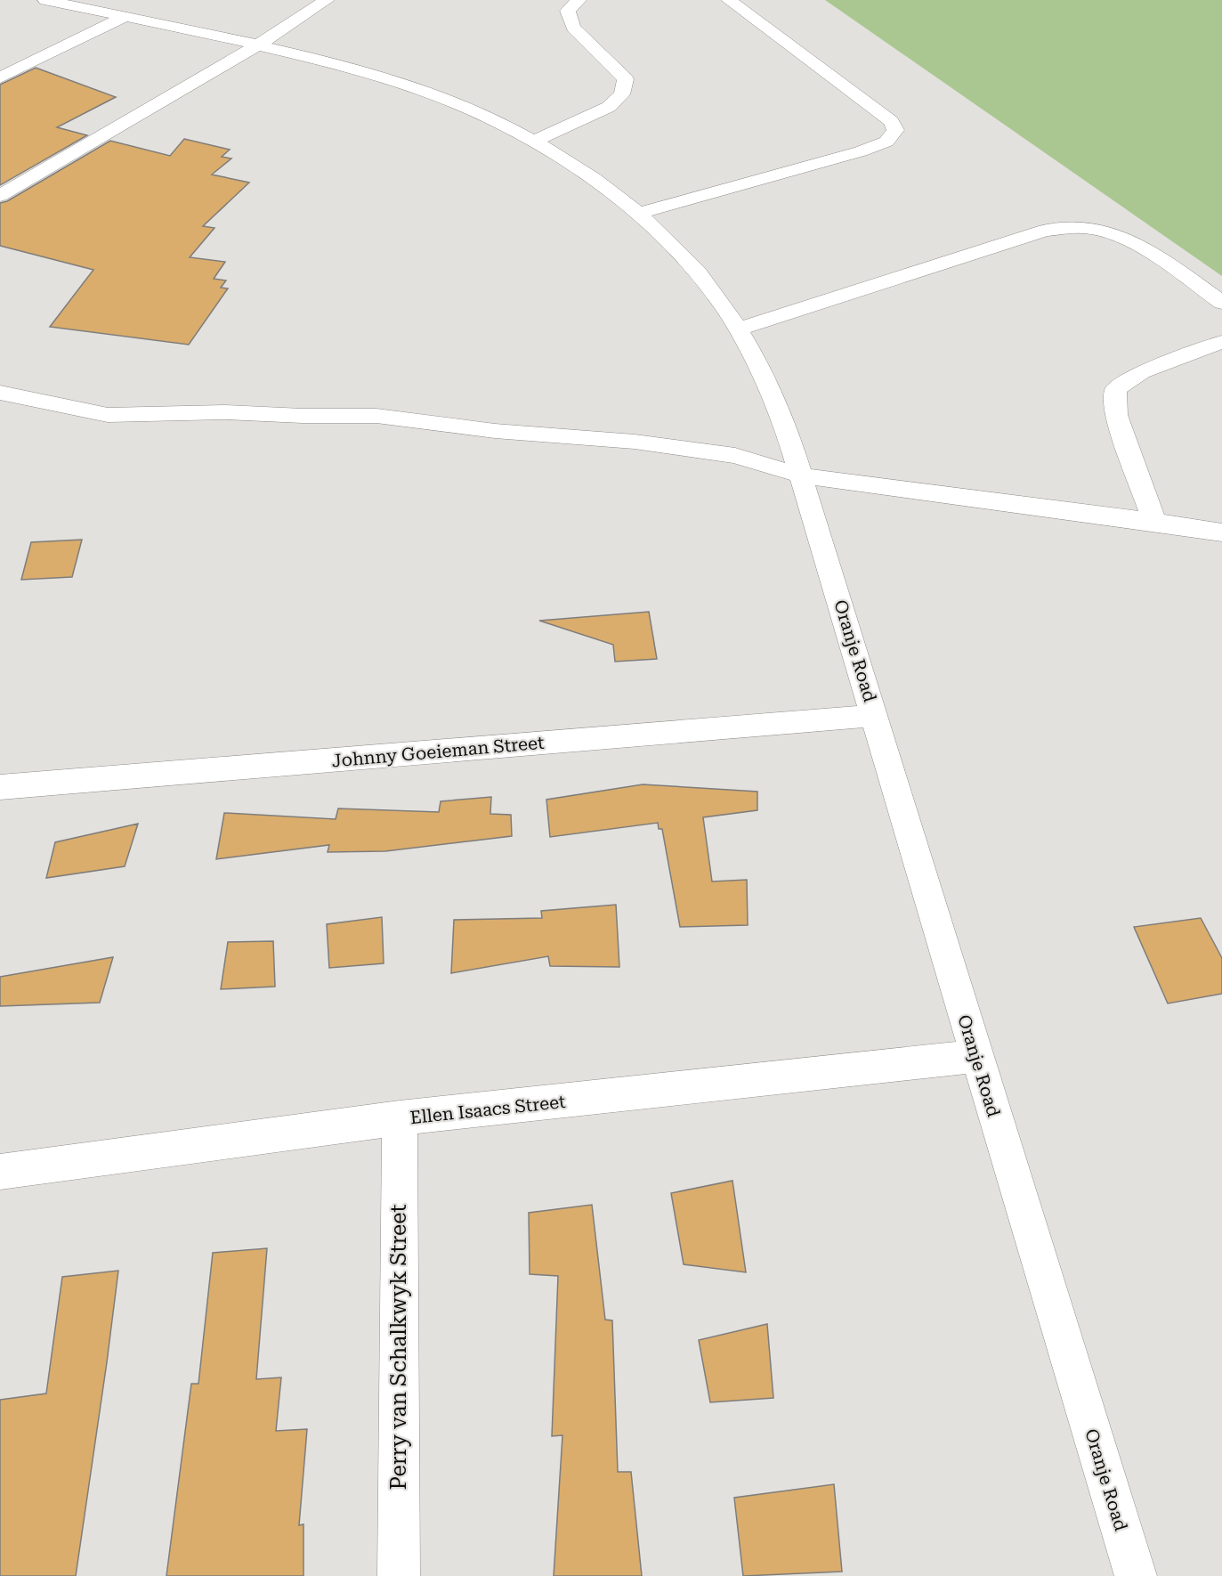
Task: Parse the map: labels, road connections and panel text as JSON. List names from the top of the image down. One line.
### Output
{"streets":{"street":["Oranje Road","Johnny Goeieman Street","Ellen Isaacs Street","Perry van Schalkwyk Street"]},"crossings":[["Oranje Road","Johnny Goeieman Street"],["Oranje Road","Ellen Isaacs Street"],["Ellen Isaacs Street","Perry van Schalkwyk Street"]]}
